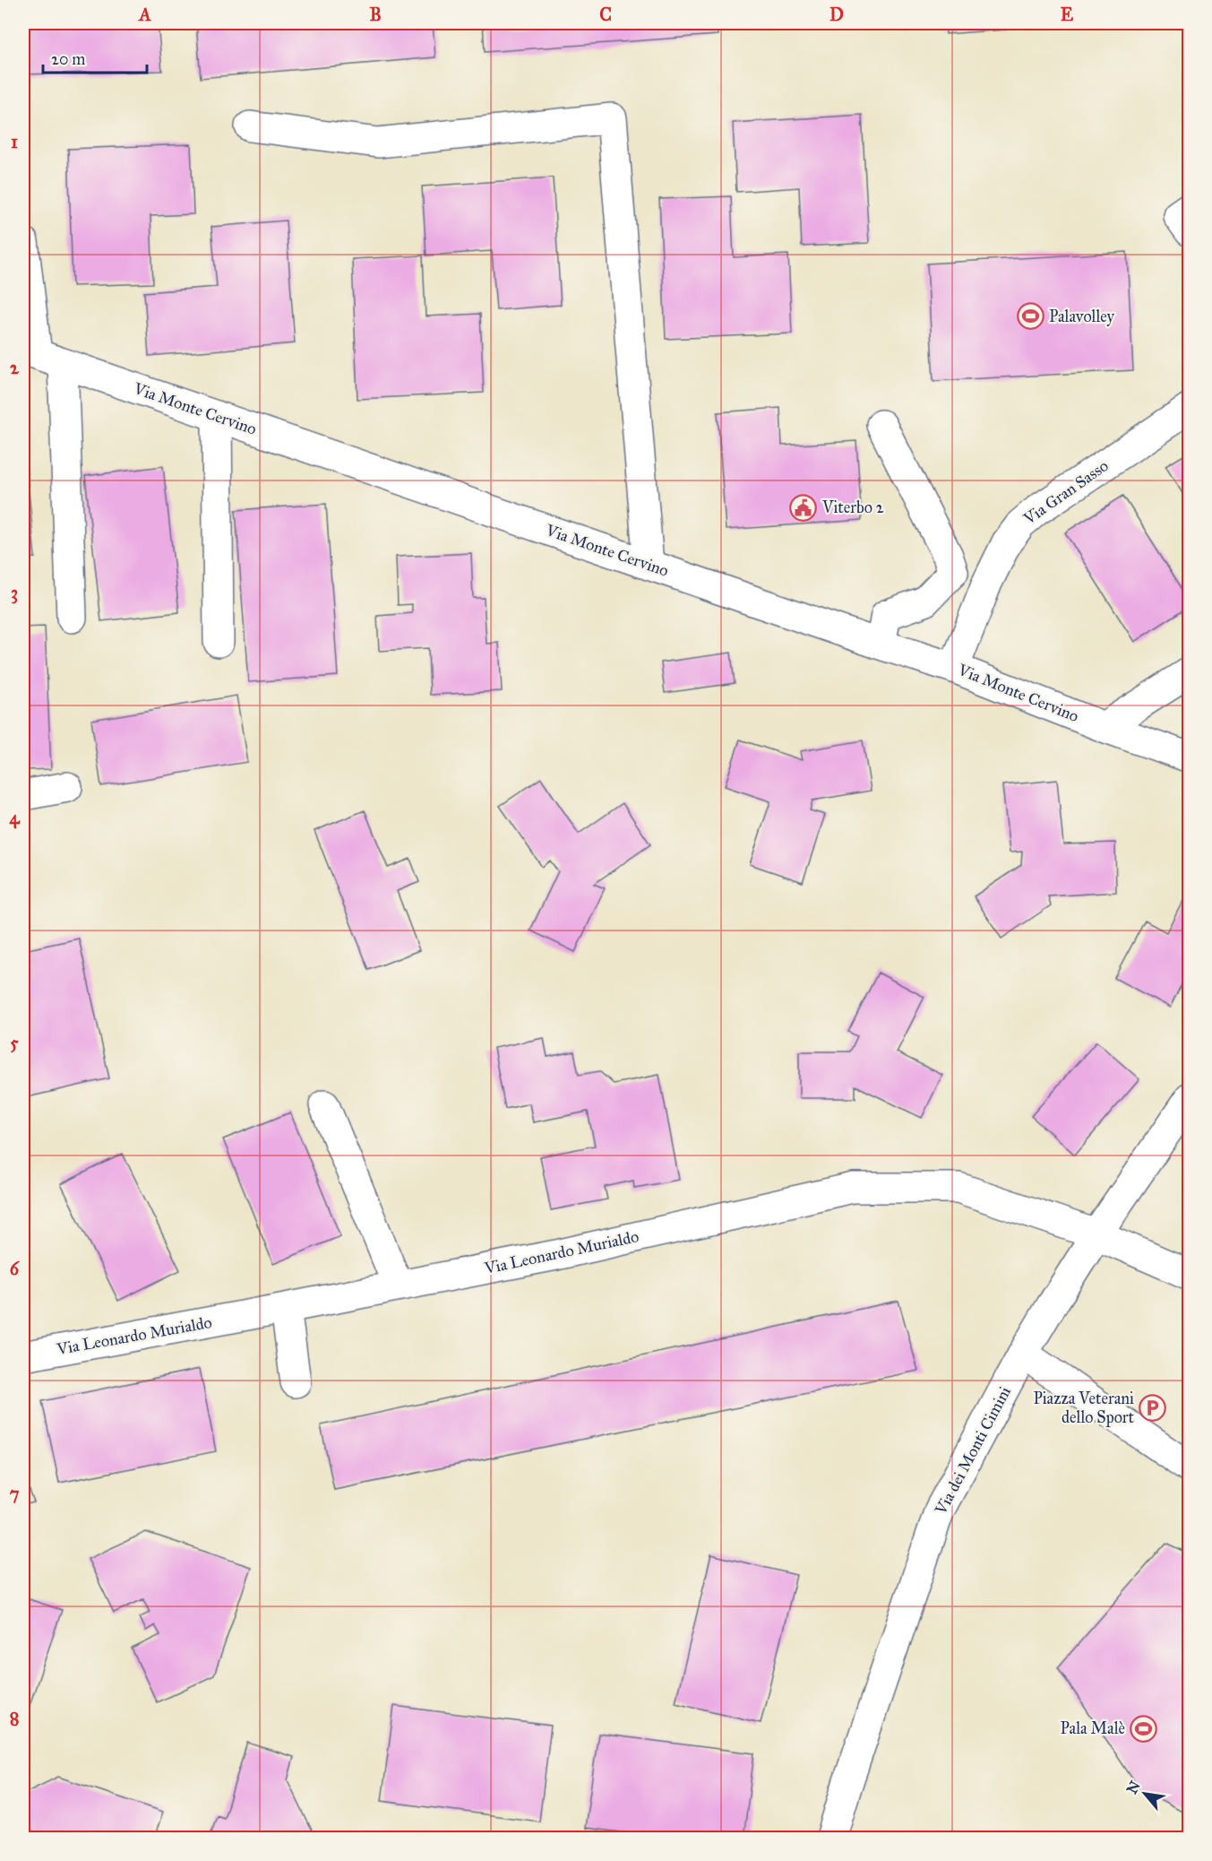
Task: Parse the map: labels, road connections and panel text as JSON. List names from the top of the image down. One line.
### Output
{"streets":{"street":["Via Monte Cervino","Via Gran Sasso","Via Leonardo Murialdo","Via dei Monti Cimini"]},"crossings":[["Via Monte Cervino","Via Gran Sasso"],["Via Leonardo Murialdo","Via dei Monti Cimini"]],"places":{"sports":["Palavolley","Pala Malè"],"public building":["Viterbo 2"],"parking":["Piazza Veterani dello Sport"]},"scale_bar":"20 m","north":"top left","grid":{"columns":["A","B","C","D","E"],"rows":["1","2","3","4","5","6","7","8"]}}
